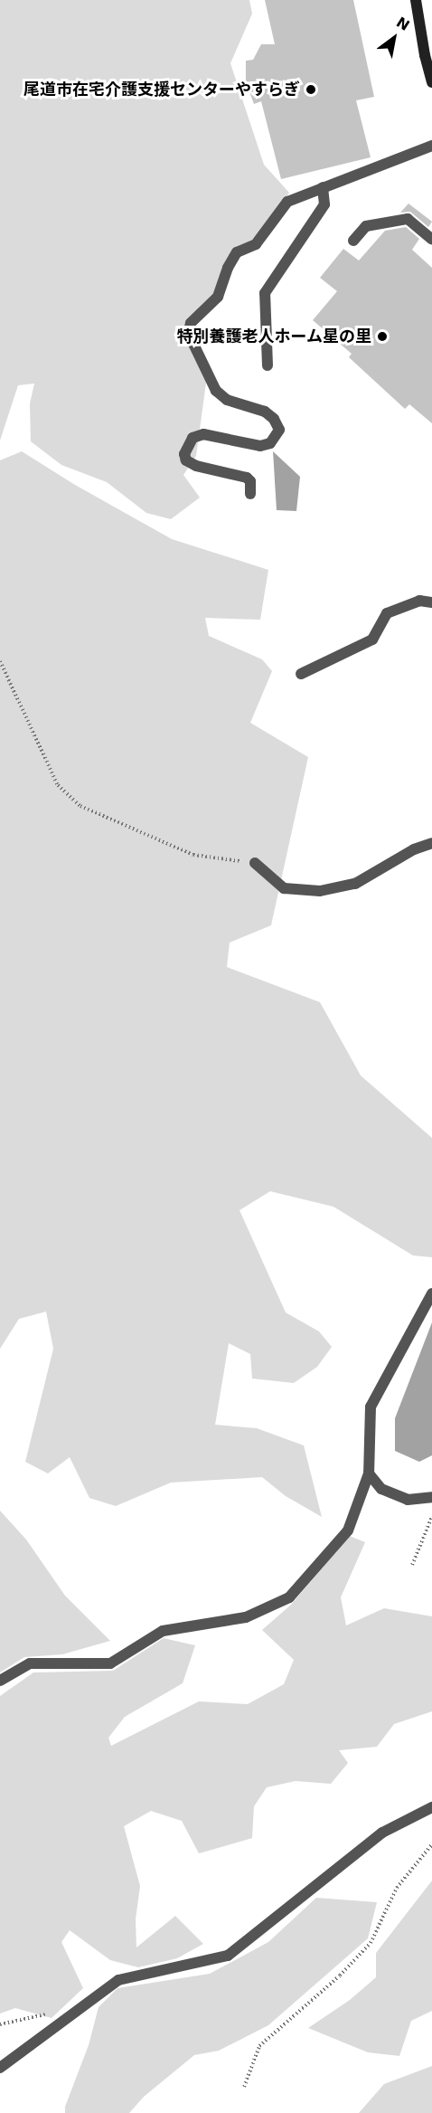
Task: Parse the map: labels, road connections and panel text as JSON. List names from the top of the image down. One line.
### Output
{"places":["尾道市在宅介護支援センターやすらぎ","特別養護老人ホーム星の里"],"north":"top right"}
